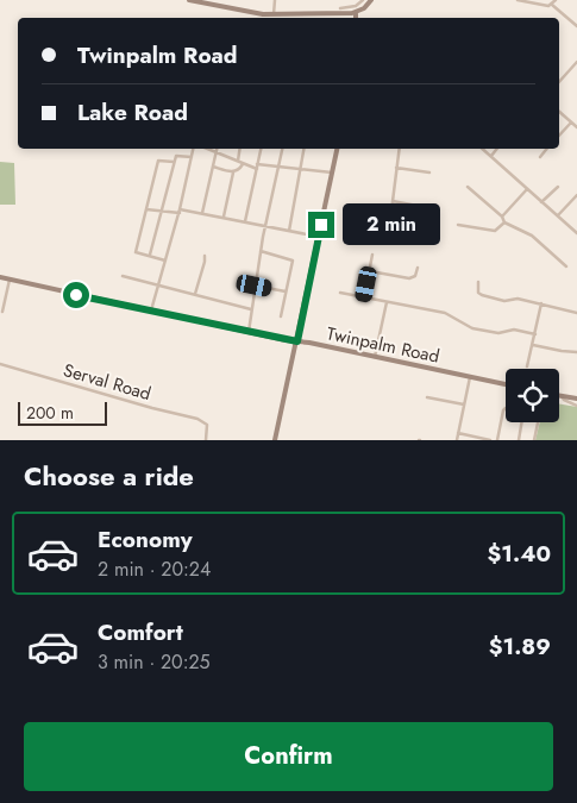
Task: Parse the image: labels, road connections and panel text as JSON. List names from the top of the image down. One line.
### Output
{"streets":{"main road":["Twinpalm Road"],"street":["Serval Road"]},"scale_bar":"200 m","page":{"banner":["Twinpalm Road","Lake Road"],"bubble":"2 min","scale":"200 m","heading":"Choose a ride","list":[{"name":"Economy","note":"2 min · 20:24","value":"$1.40"},{"name":"Comfort","note":"3 min · 20:25","value":"$1.89"}],"buttons":"Confirm"}}
